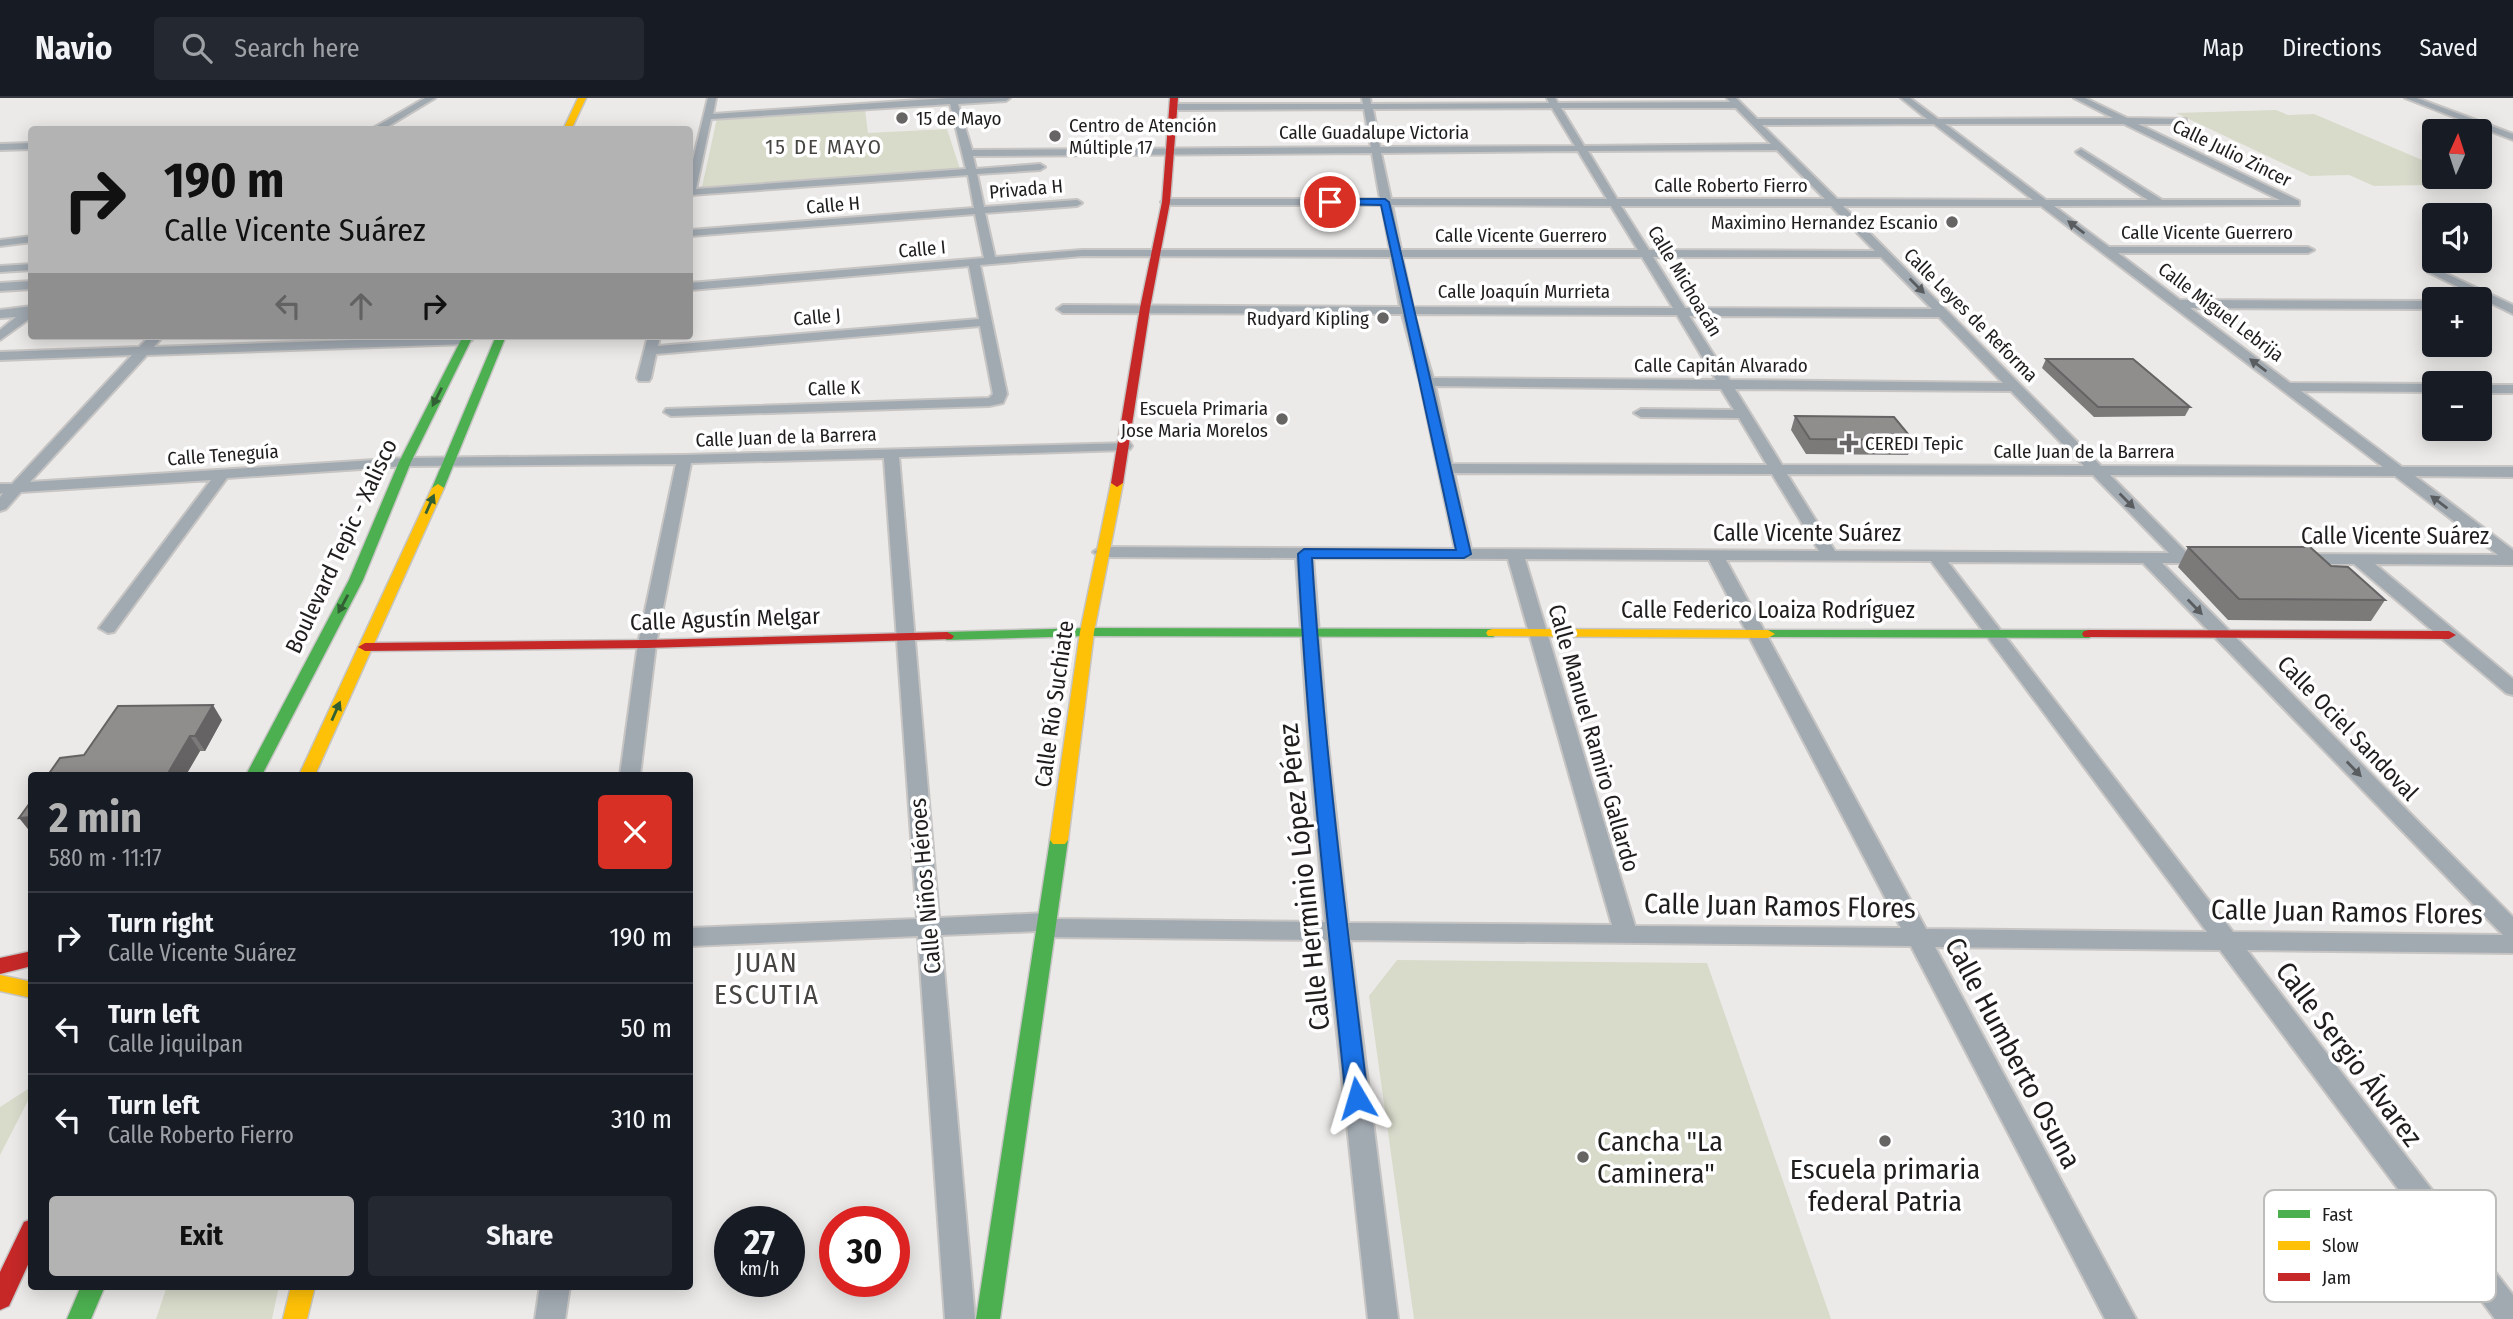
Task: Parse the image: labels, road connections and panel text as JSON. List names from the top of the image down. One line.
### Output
{"streets":{"main road":["Boulevard Tepic - Xalisco","Calle Federico Loaiza Rodríguez","Calle Agustín Melgar","Calle Río Suchiate"],"street":["Calle Guadalupe Victoria","Calle Julio Zincer","Calle Roberto Fierro","Privada H","Calle H","Calle Vicente Guerrero","Calle I","Calle Michoacán","Calle Joaquín Murrieta","Calle Miguel Lebrija","Calle Leyes de Reforma","Calle J","Calle Capitán Alvarado","Calle K","Calle Juan de la Barrera","Calle Teneguía","Calle Vicente Suárez","Calle Ociel Sandoval","Calle Manuel Ramiro Gallardo","Calle Herminio López Pérez","Calle Niños Héroes","Calle Juan Ramos Flores","Calle Humberto Osuna","Calle Sergio Álvarez"]},"crossings":[["Calle Guadalupe Victoria","Calle Michoacán"],["Calle Guadalupe Victoria","Calle Leyes de Reforma"],["Calle Guadalupe Victoria","Calle Río Suchiate"],["Calle Julio Zincer","Calle Roberto Fierro"],["Calle Roberto Fierro","Calle Michoacán"],["Calle Roberto Fierro","Calle Miguel Lebrija"],["Calle Roberto Fierro","Calle Leyes de Reforma"],["Calle Roberto Fierro","Calle Río Suchiate"],["Privada H","Calle H"],["Calle Vicente Guerrero","Calle I"],["Calle Vicente Guerrero","Calle Michoacán"],["Calle Vicente Guerrero","Calle Miguel Lebrija"],["Calle Vicente Guerrero","Calle Leyes de Reforma"],["Calle Vicente Guerrero","Calle Río Suchiate"],["Calle I","Calle Río Suchiate"],["Calle Michoacán","Calle Joaquín Murrieta"],["Calle Michoacán","Calle Capitán Alvarado"],["Calle Michoacán","Calle Juan de la Barrera"],["Calle Michoacán","Calle Vicente Suárez"],["Calle Joaquín Murrieta","Calle Leyes de Reforma"],["Calle Joaquín Murrieta","Calle Río Suchiate"],["Calle Miguel Lebrija","Calle Juan de la Barrera"],["Calle Miguel Lebrija","Calle Vicente Suárez"],["Calle Leyes de Reforma","Calle Capitán Alvarado"],["Calle Leyes de Reforma","Calle Juan de la Barrera"],["Calle Leyes de Reforma","Calle Vicente Suárez"],["Calle J","Calle K"],["Calle Juan de la Barrera","Calle Teneguía"],["Calle Juan de la Barrera","Calle Río Suchiate"],["Calle Juan de la Barrera","Calle Niños Héroes"],["Calle Teneguía","Boulevard Tepic - Xalisco"],["Calle Vicente Suárez","Calle Río Suchiate"],["Calle Vicente Suárez","Calle Ociel Sandoval"],["Calle Vicente Suárez","Calle Manuel Ramiro Gallardo"],["Calle Vicente Suárez","Calle Herminio López Pérez"],["Calle Vicente Suárez","Calle Humberto Osuna"],["Calle Vicente Suárez","Calle Sergio Álvarez"],["Calle Federico Loaiza Rodríguez","Calle Agustín Melgar"],["Calle Federico Loaiza Rodríguez","Calle Río Suchiate"],["Calle Federico Loaiza Rodríguez","Calle Ociel Sandoval"],["Calle Federico Loaiza Rodríguez","Calle Manuel Ramiro Gallardo"],["Calle Federico Loaiza Rodríguez","Calle Herminio López Pérez"],["Calle Federico Loaiza Rodríguez","Calle Humberto Osuna"],["Calle Federico Loaiza Rodríguez","Calle Sergio Álvarez"],["Calle Agustín Melgar","Calle Río Suchiate"],["Calle Agustín Melgar","Calle Niños Héroes"],["Calle Río Suchiate","Calle Juan Ramos Flores"],["Calle Manuel Ramiro Gallardo","Calle Juan Ramos Flores"],["Calle Herminio López Pérez","Calle Juan Ramos Flores"],["Calle Niños Héroes","Calle Juan Ramos Flores"],["Calle Juan Ramos Flores","Calle Humberto Osuna"],["Calle Juan Ramos Flores","Calle Sergio Álvarez"]],"districts":["15 DE MAYO","JUAN ESCUTIA"],"places":{"other":["15 de Mayo","Centro de Atención Múltiple 17","Maximino Hernandez Escanio","Rudyard Kipling","Escuela Primaria Jose Maria Morelos","Escuela primaria federal Patria","Cancha \"La Caminera\""],"health":["CEREDI Tepic"]},"legend":["Fast","Slow","Jam"],"north":"top","page":{"header":"Navio","search":"Search here","nav":["Map","Directions","Saved"],"map_buttons":["+","−"],"turn":["190 m","Calle Vicente Suárez"],"heading":["2 min","580 m · 11:17"],"list":[{"name":"Turn right","note":"Calle Vicente Suárez","value":"190 m"},{"name":"Turn left","note":"Calle Jiquilpan","value":"50 m"},{"name":"Turn left","note":"Calle Roberto Fierro","value":"310 m"}],"buttons":["Exit","Share"],"speed":"27 km/h","limit":"30"}}
